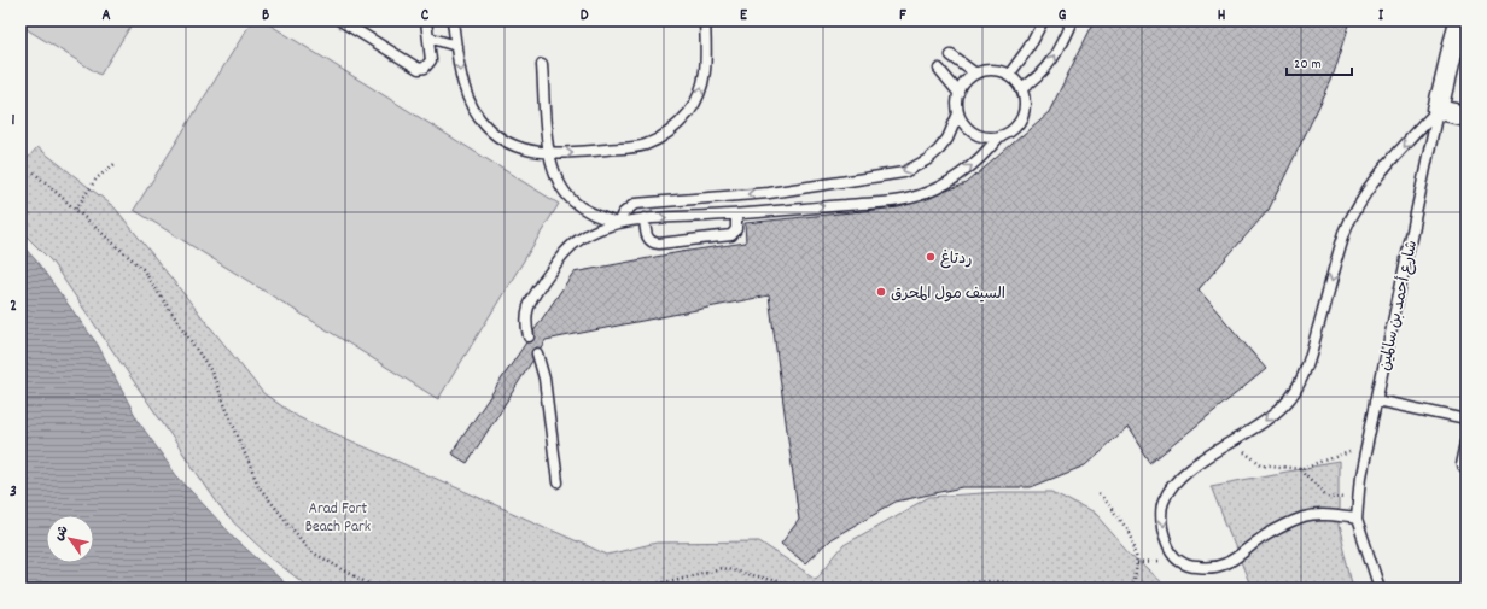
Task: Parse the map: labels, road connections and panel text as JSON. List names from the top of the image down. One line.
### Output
{"streets":{"street":["شارع أحمد بن سالمين"]},"parks":["Arad Fort Beach Park"],"places":["ردتاغ","السيف مول المحرق"],"scale_bar":"20 m","north":"top left","grid":{"columns":["A","B","C","D","E","F","G","H","I"],"rows":["1","2","3"]}}
